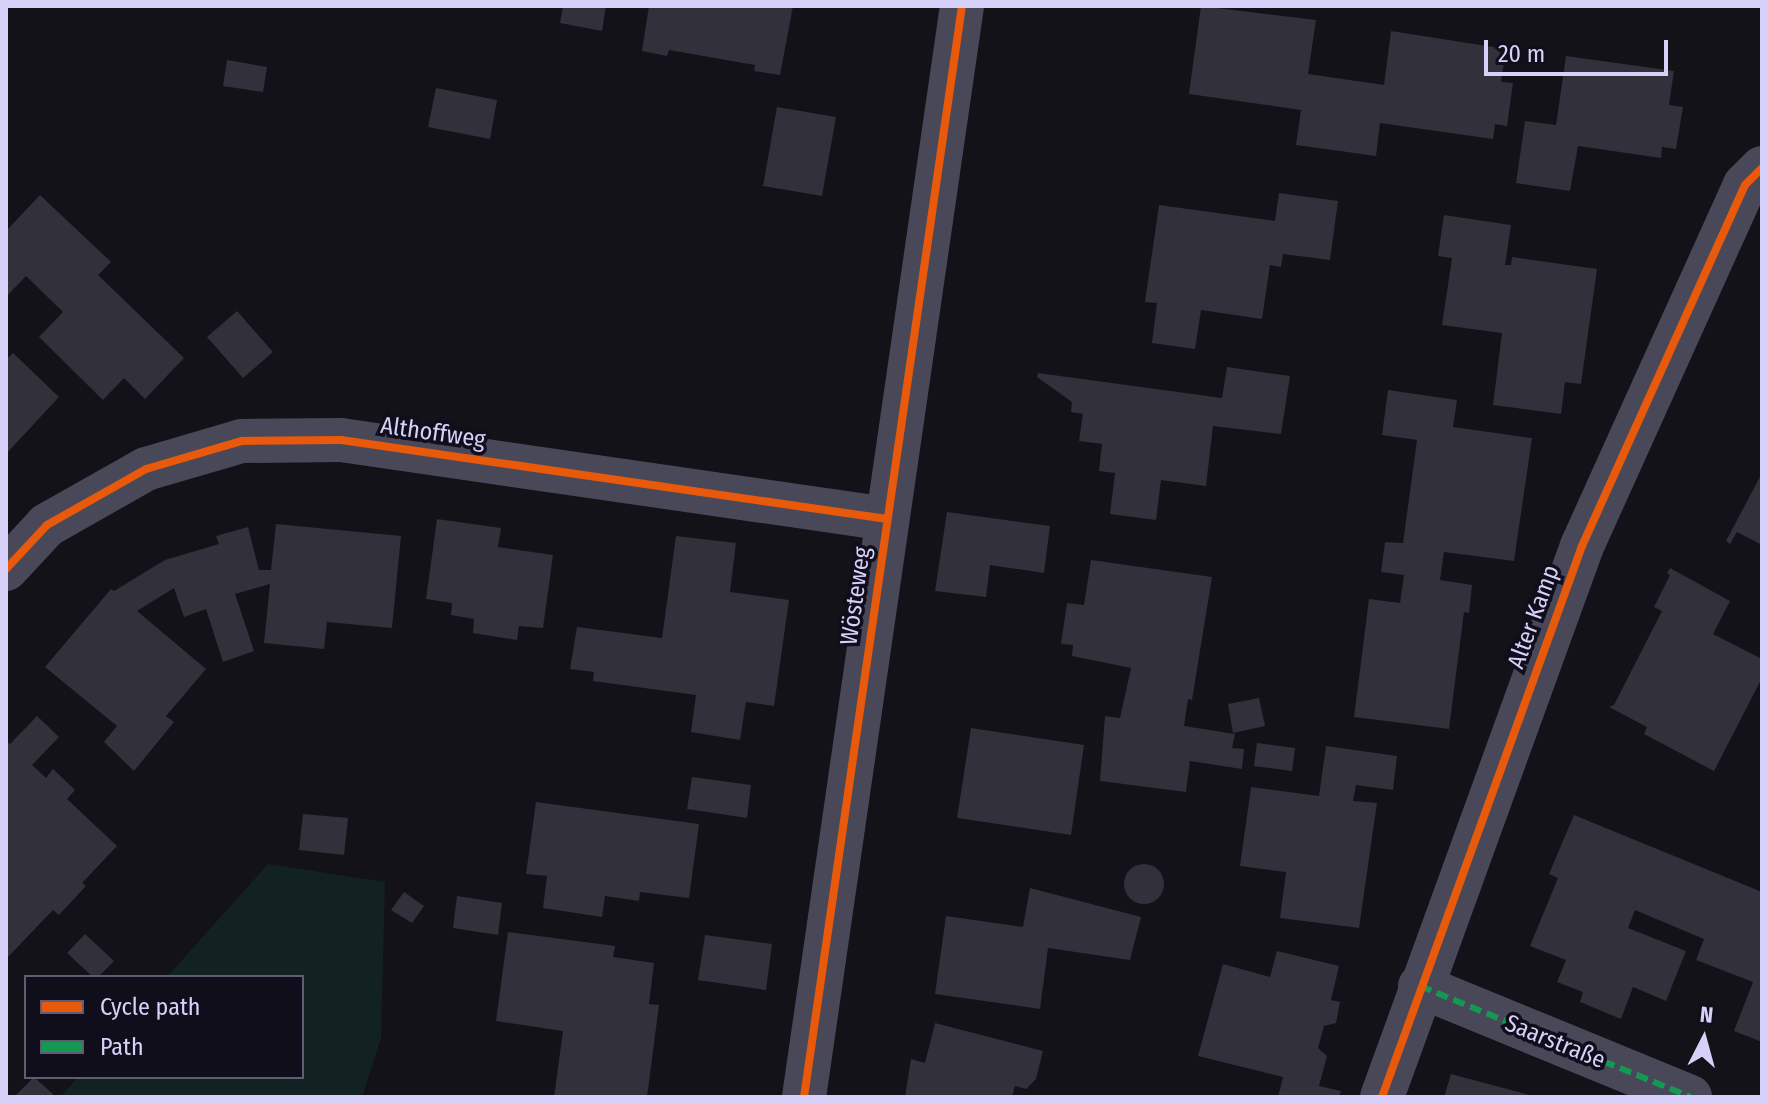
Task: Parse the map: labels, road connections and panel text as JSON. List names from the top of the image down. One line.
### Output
{"streets":{"street":["Althoffweg","Wösteweg","Alter Kamp","Saarstraße"]},"crossings":[["Althoffweg","Wösteweg"],["Alter Kamp","Saarstraße"]],"legend":["Cycle path","Path"],"scale_bar":"20 m","north":"top"}
